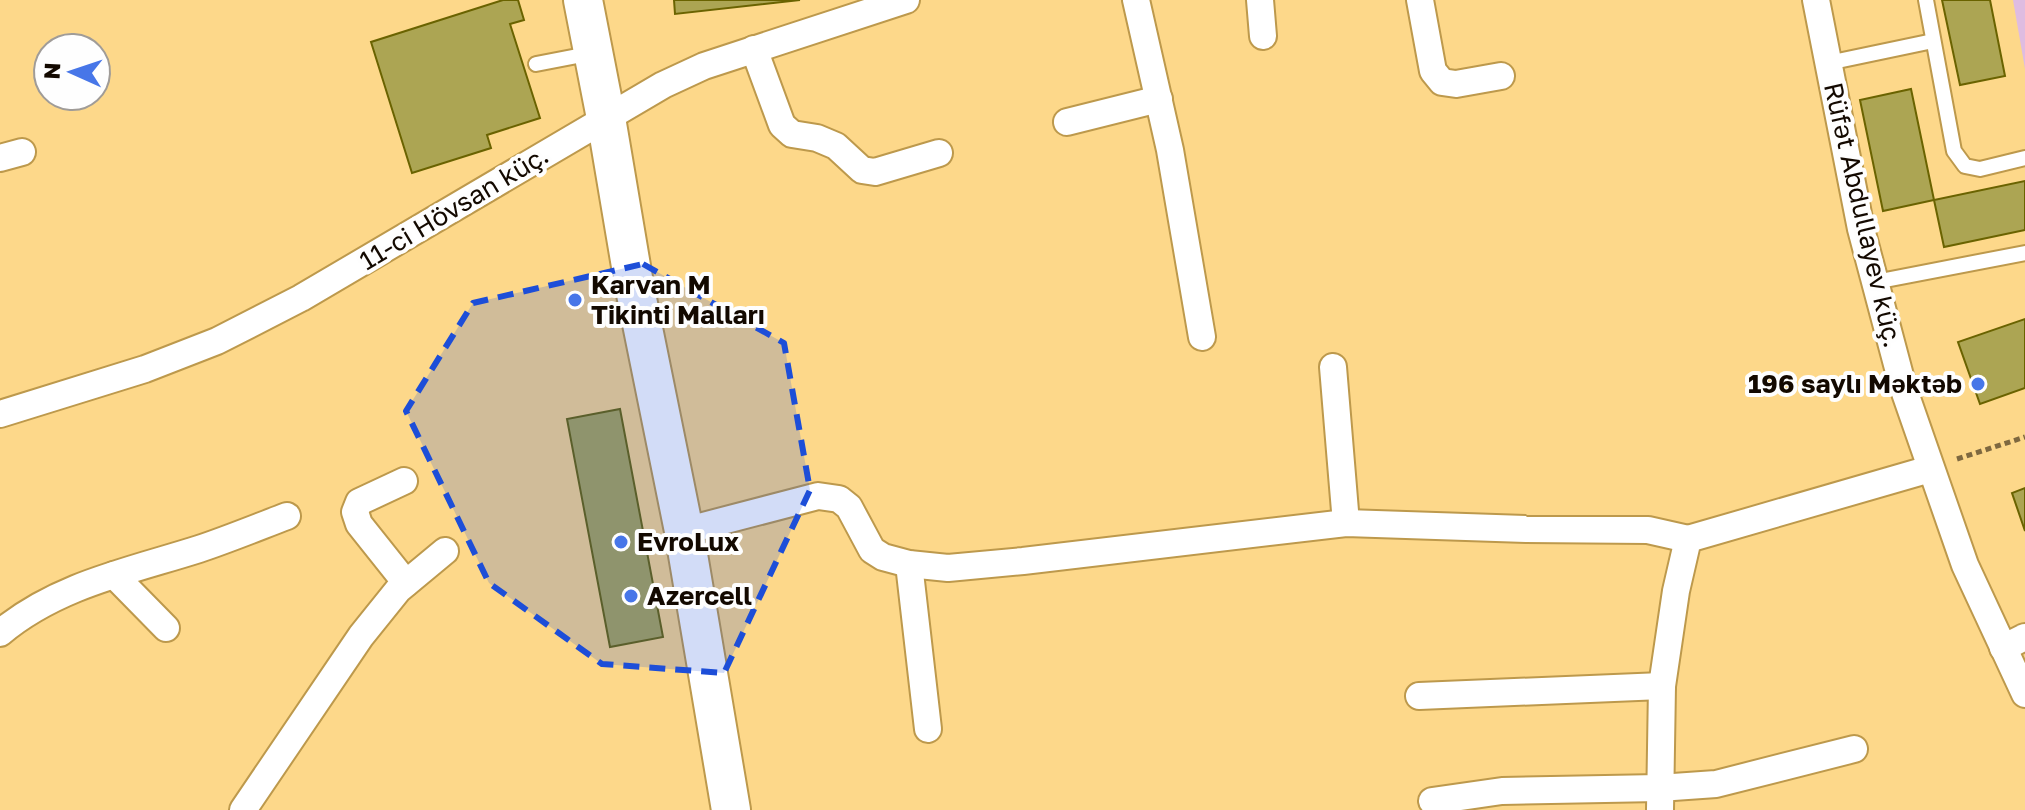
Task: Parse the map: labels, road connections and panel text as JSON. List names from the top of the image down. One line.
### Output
{"streets":{"street":["11-ci Hövsan küç.","Rüfət Abdullayev küç."]},"places":["Karvan M Tikinti Malları","196 saylı Məktəb","EvroLux","Azercell"],"north":"left"}
